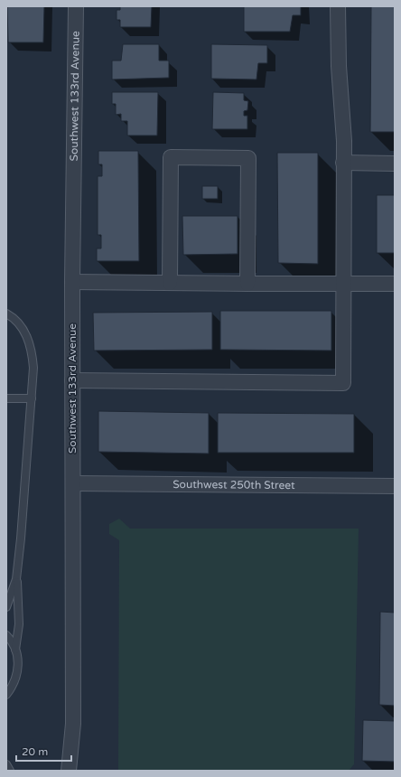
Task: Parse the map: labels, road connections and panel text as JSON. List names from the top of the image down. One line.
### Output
{"streets":{"street":["Southwest 133rd Avenue","Southwest 250th Street"]},"crossings":[["Southwest 133rd Avenue","Southwest 250th Street"]],"scale_bar":"20 m"}
